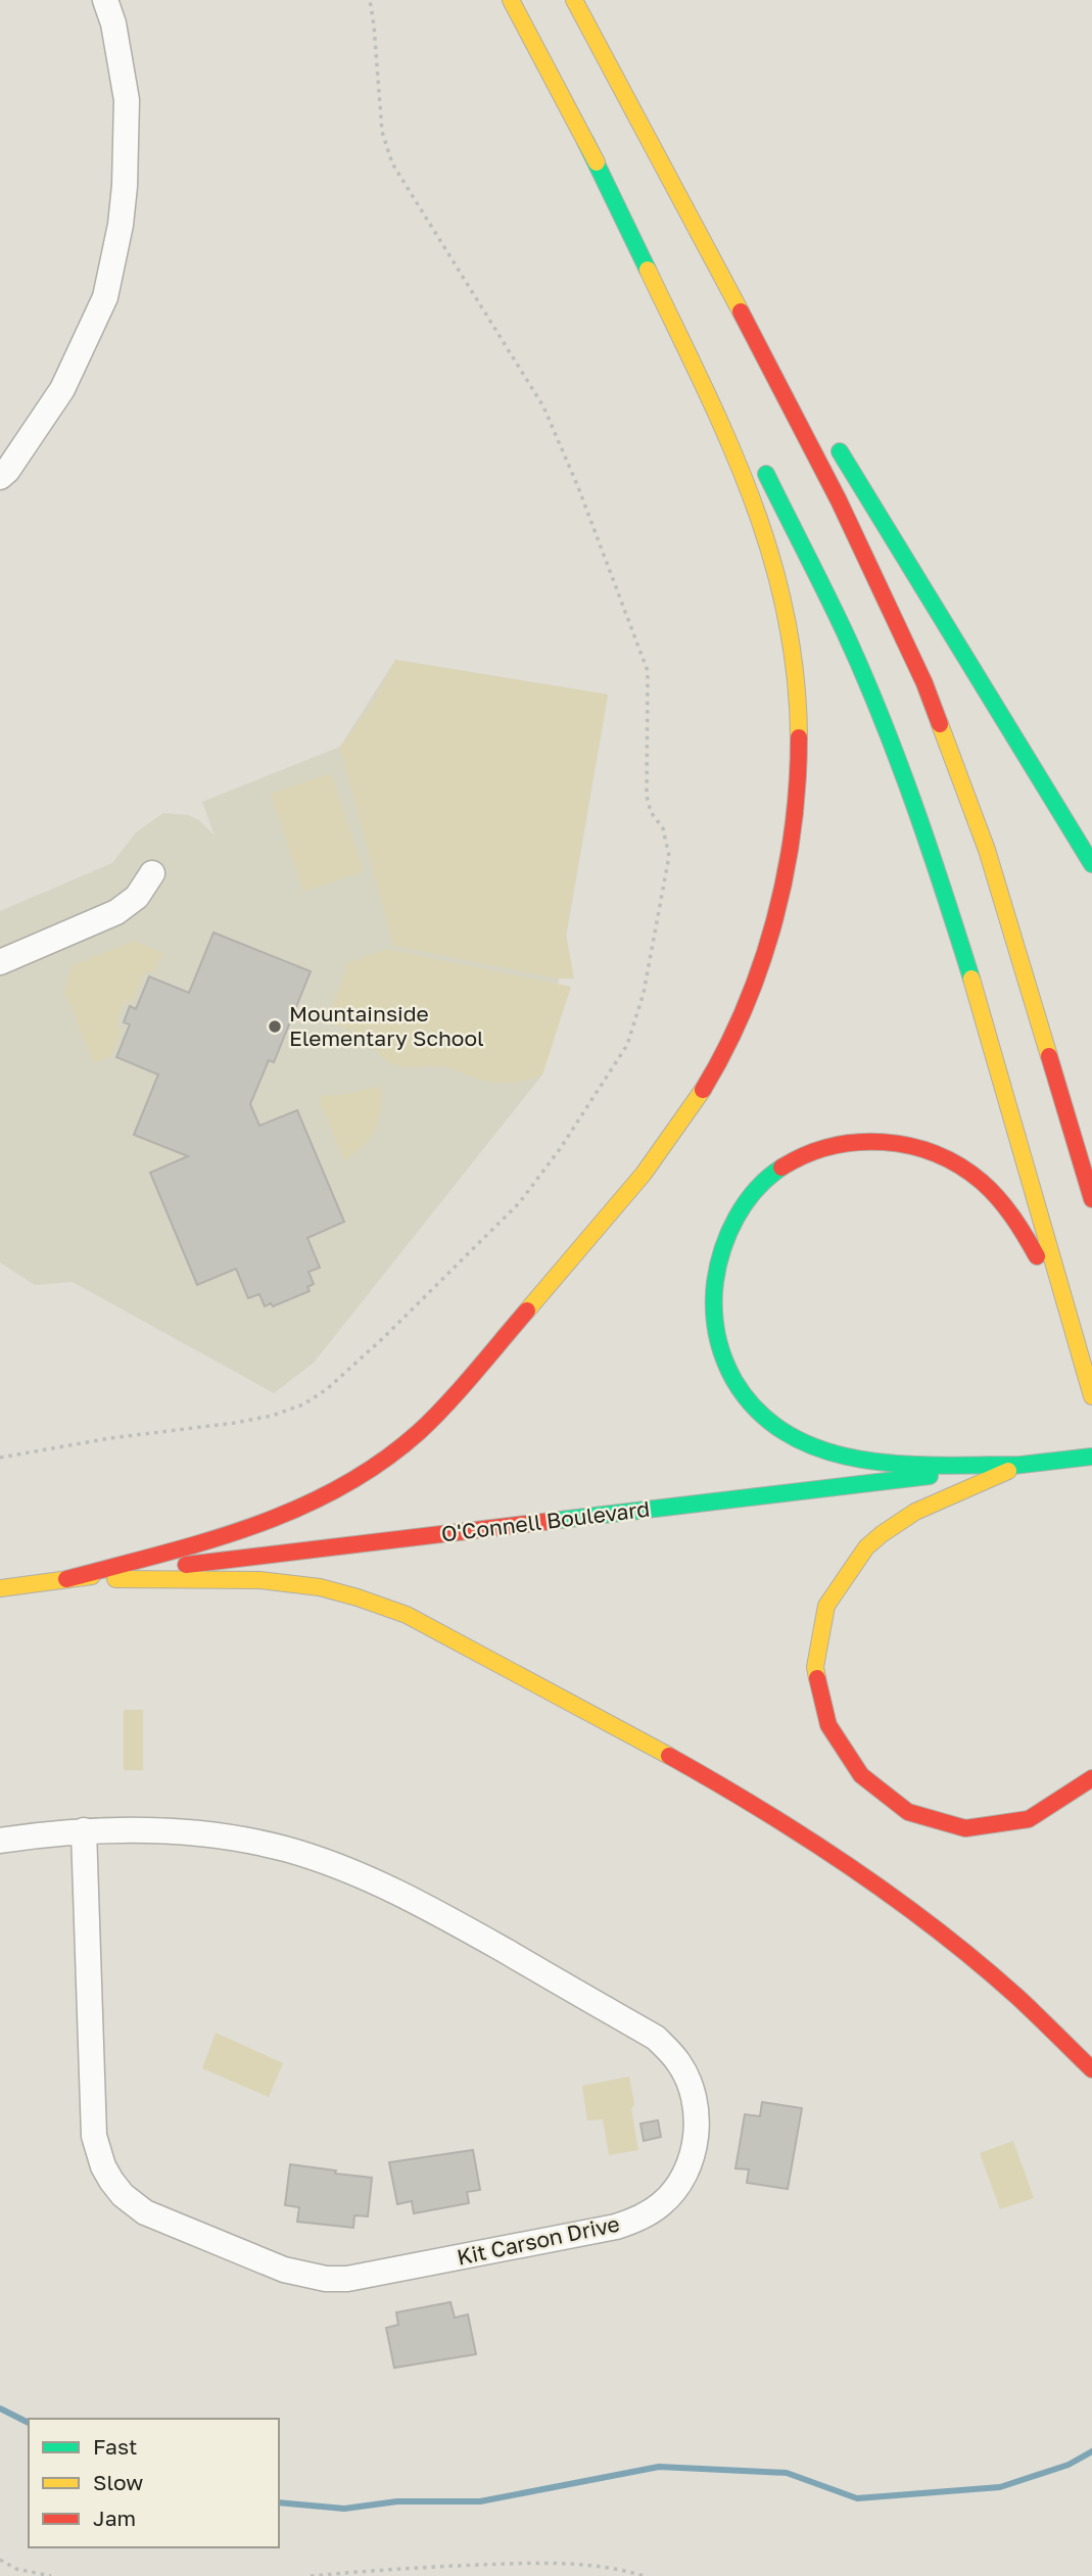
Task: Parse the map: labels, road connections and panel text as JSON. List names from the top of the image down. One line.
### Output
{"streets":{"main road":["O'Connell Boulevard"],"street":["Kit Carson Drive"]},"places":["Mountainside Elementary School"],"legend":["Fast","Slow","Jam"]}
